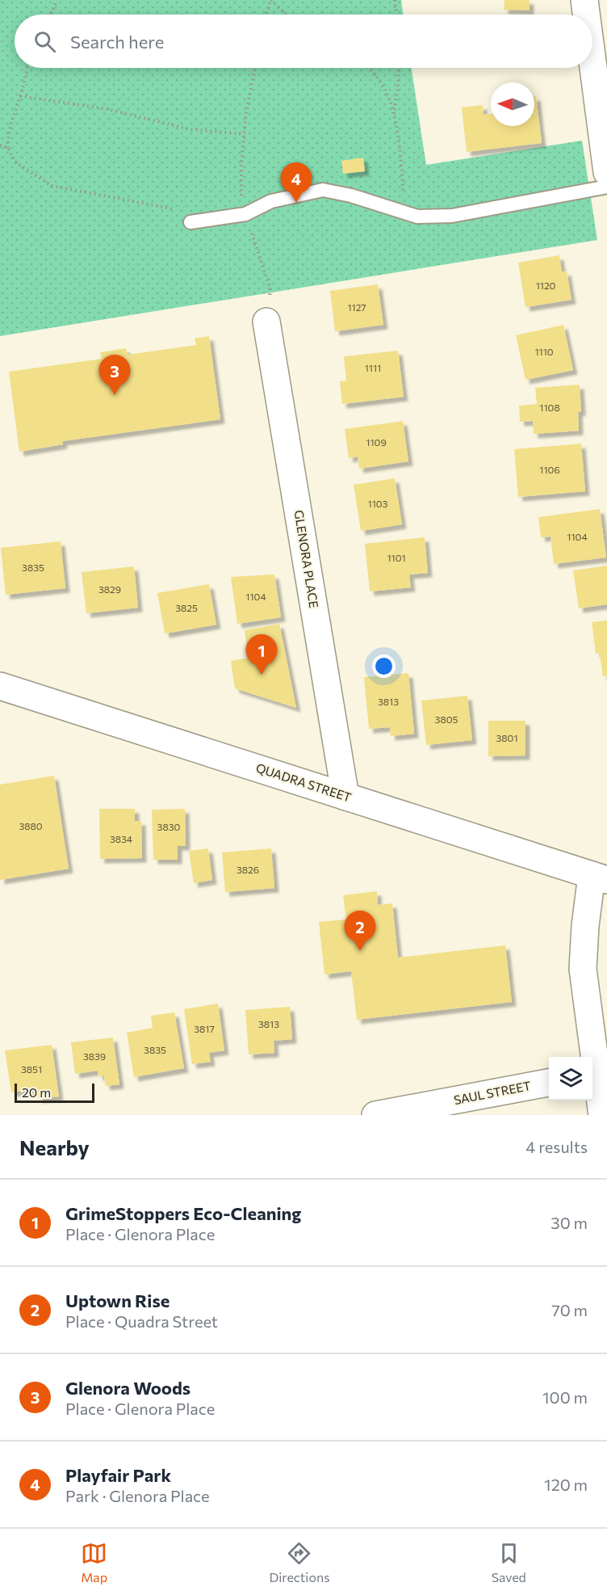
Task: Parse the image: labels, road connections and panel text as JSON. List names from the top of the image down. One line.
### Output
{"streets":{"street":["GLENORA PLACE","QUADRA STREET","SAUL STREET"]},"crossings":[["GLENORA PLACE","QUADRA STREET"]],"house_numbers":["1120","1127","1110","1111","1108","1109","1106","1103","1104","1101","3835","3829","1104","3825","3813","3805","3801","3880","3830","3834","3826","3813","3817","3835","3839","3851"],"scale_bar":"20 m","north":"left","page":{"search":"Search here","pins":["4","3","1","2"],"scale":"20 m","heading":["Nearby","4 results"],"list":[{"mark":"1","name":"GrimeStoppers Eco-Cleaning","note":"Place · Glenora Place","value":"30 m"},{"mark":"2","name":"Uptown Rise","note":"Place · Quadra Street","value":"70 m"},{"mark":"3","name":"Glenora Woods","note":"Place · Glenora Place","value":"100 m"},{"mark":"4","name":"Playfair Park","note":"Park · Glenora Place","value":"120 m"}],"nav":["Map","Directions","Saved"]}}
